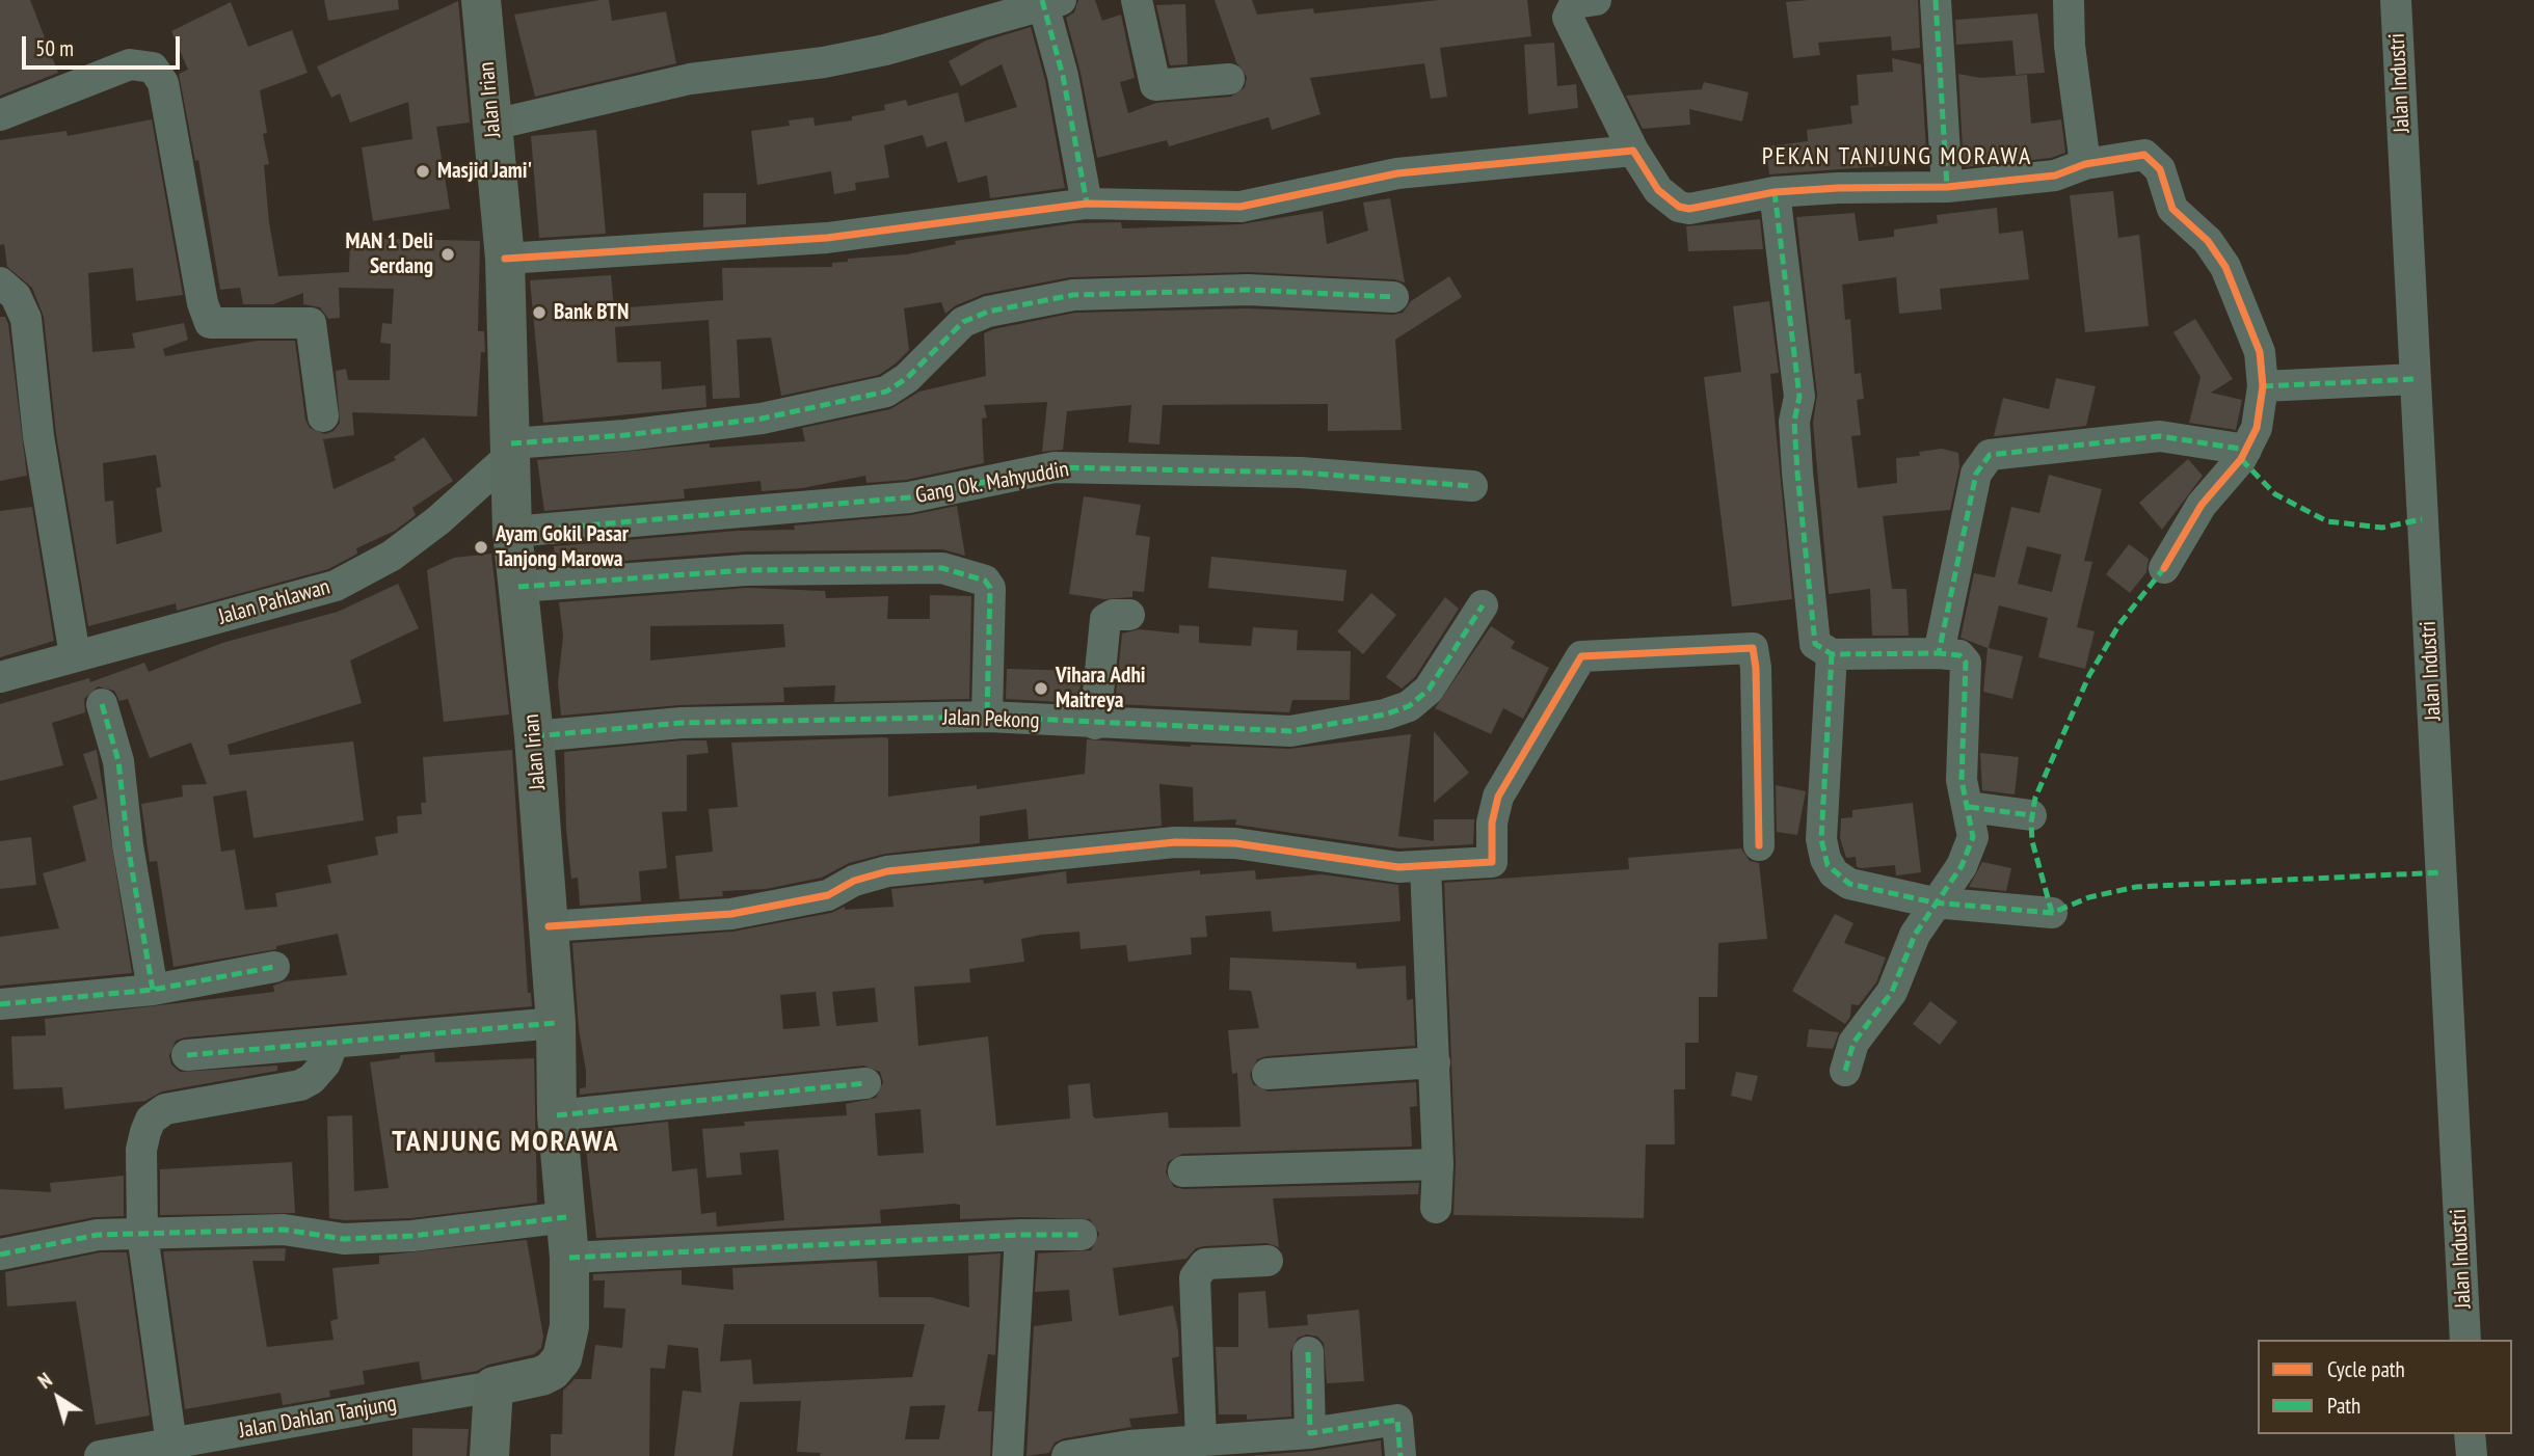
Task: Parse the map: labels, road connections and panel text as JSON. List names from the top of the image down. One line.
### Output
{"streets":{"main road":["Jalan Irian"],"street":["Jalan Industri","Gang Ok. Mahyuddin","Jalan Pahlawan","Jalan Pekong","Jalan Dahlan Tanjung"]},"crossings":[["Jalan Irian","Gang Ok. Mahyuddin"],["Jalan Irian","Jalan Pahlawan"],["Jalan Irian","Jalan Pekong"],["Jalan Irian","Jalan Dahlan Tanjung"]],"districts":["PEKAN TANJUNG MORAWA","TANJUNG MORAWA"],"places":["Masjid Jami'","MAN 1 Deli Serdang","Bank BTN","Ayam Gokil Pasar Tanjong Marowa","Vihara Adhi Maitreya"],"legend":["Cycle path","Path"],"scale_bar":"50 m","north":"top left"}
